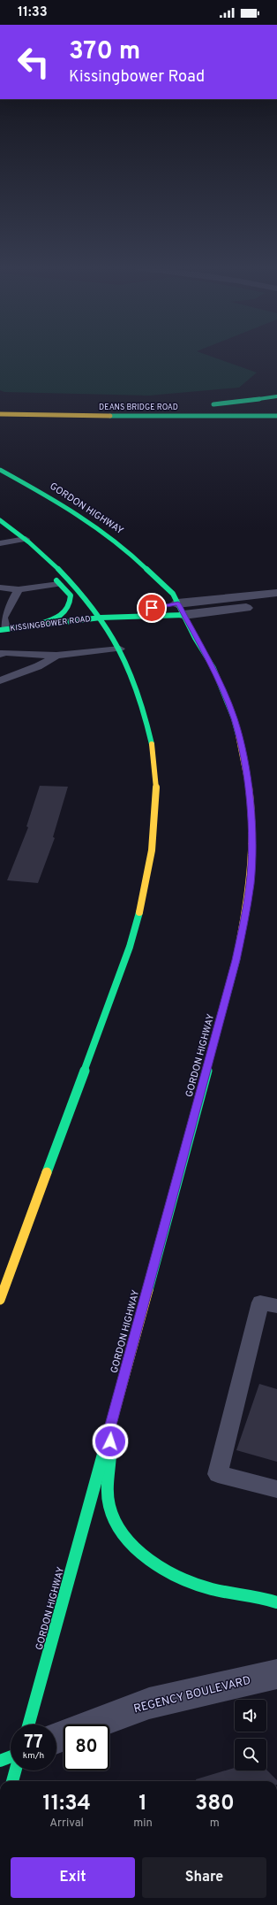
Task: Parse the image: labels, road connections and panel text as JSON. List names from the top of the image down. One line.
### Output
{"streets":{"main road":["DEANS BRIDGE ROAD","GORDON HIGHWAY","KISSINGBOWER ROAD"],"street":["REGENCY BOULEVARD"]},"crossings":[["GORDON HIGHWAY","KISSINGBOWER ROAD"]],"page":{"status":"11:33","turn":["370 m","Kissingbower Road"],"speed":"77 km/h","limit":"80","eta":["11:34","Arrival","1","min","380","m"],"buttons":["Exit","Share"]}}
